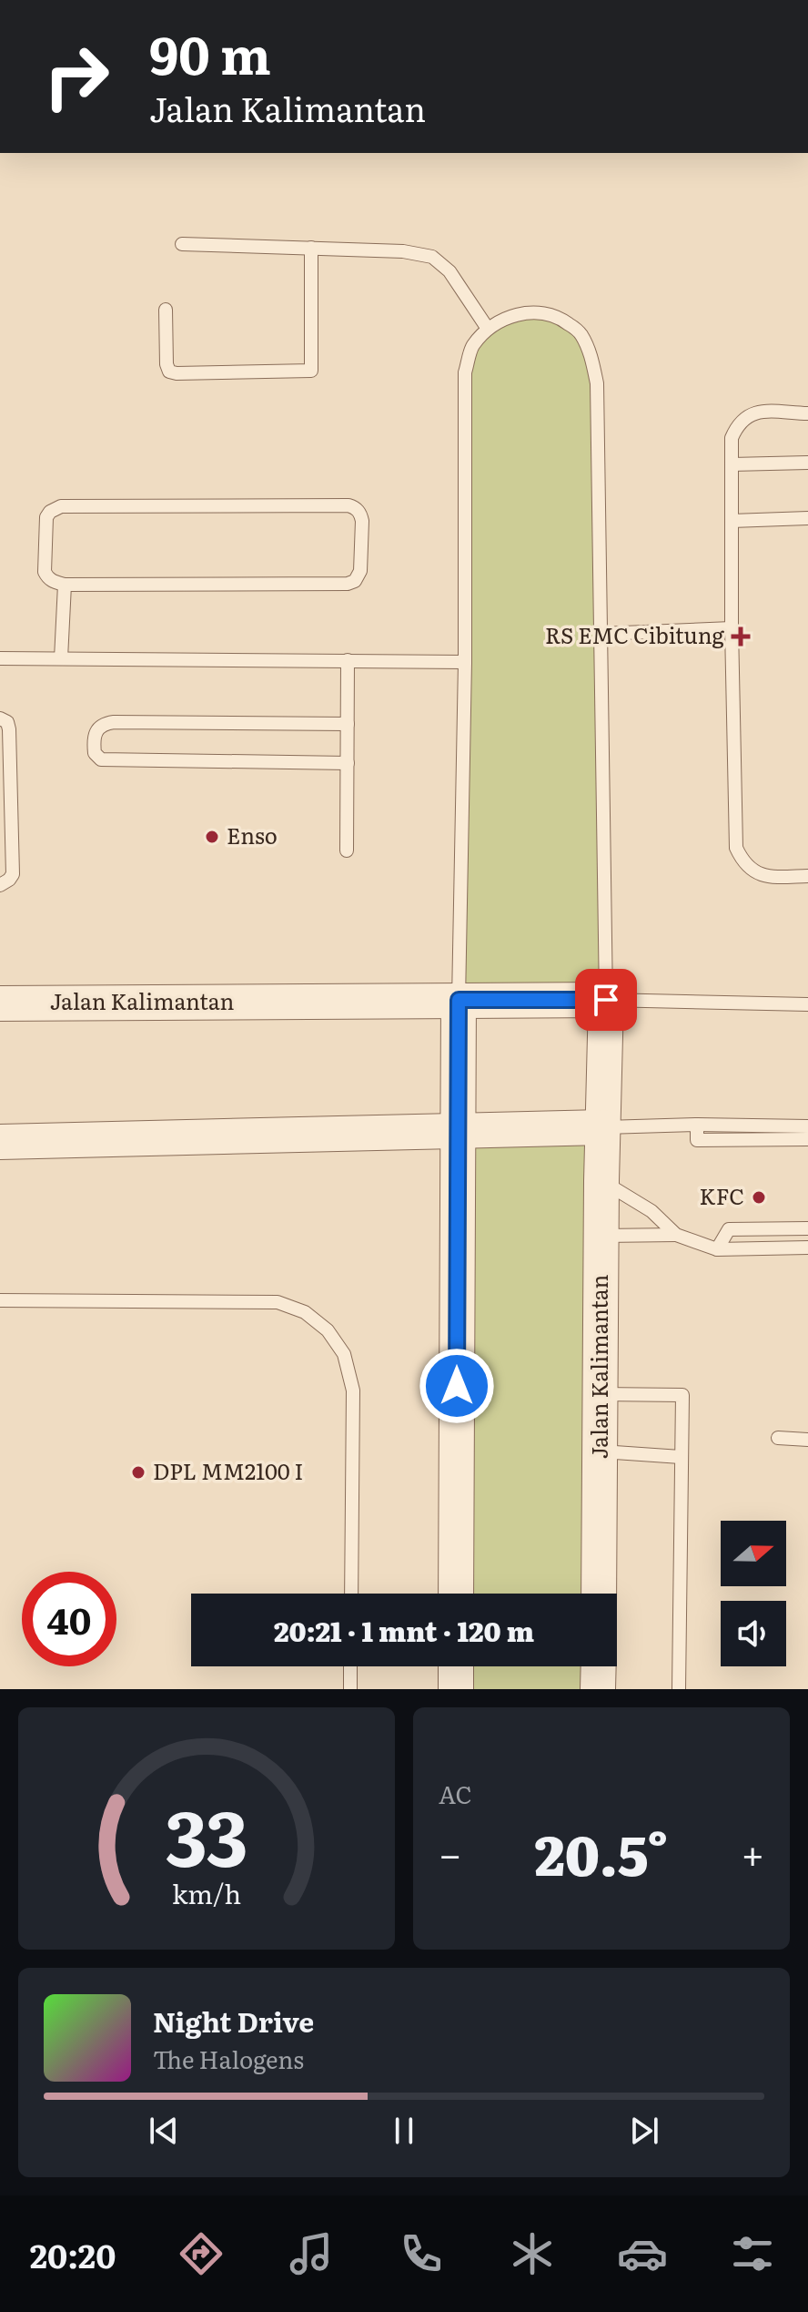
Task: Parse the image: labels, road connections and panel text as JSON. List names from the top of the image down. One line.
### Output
{"streets":{"street":["Jalan Kalimantan"]},"places":{"health":["RS EMC Cibitung"],"other":["Enso","KFC","DPL MM2100 I"]},"north":"right","page":{"turn":["90 m","Jalan Kalimantan"],"limit":"40","trip":"20:21 · 1 mnt · 120 m","tile":"AC","heat":["−","20.5°","+"],"song":["Night Drive","The Halogens"],"tabs":"20:20","gauge":["33","km/h"]}}
